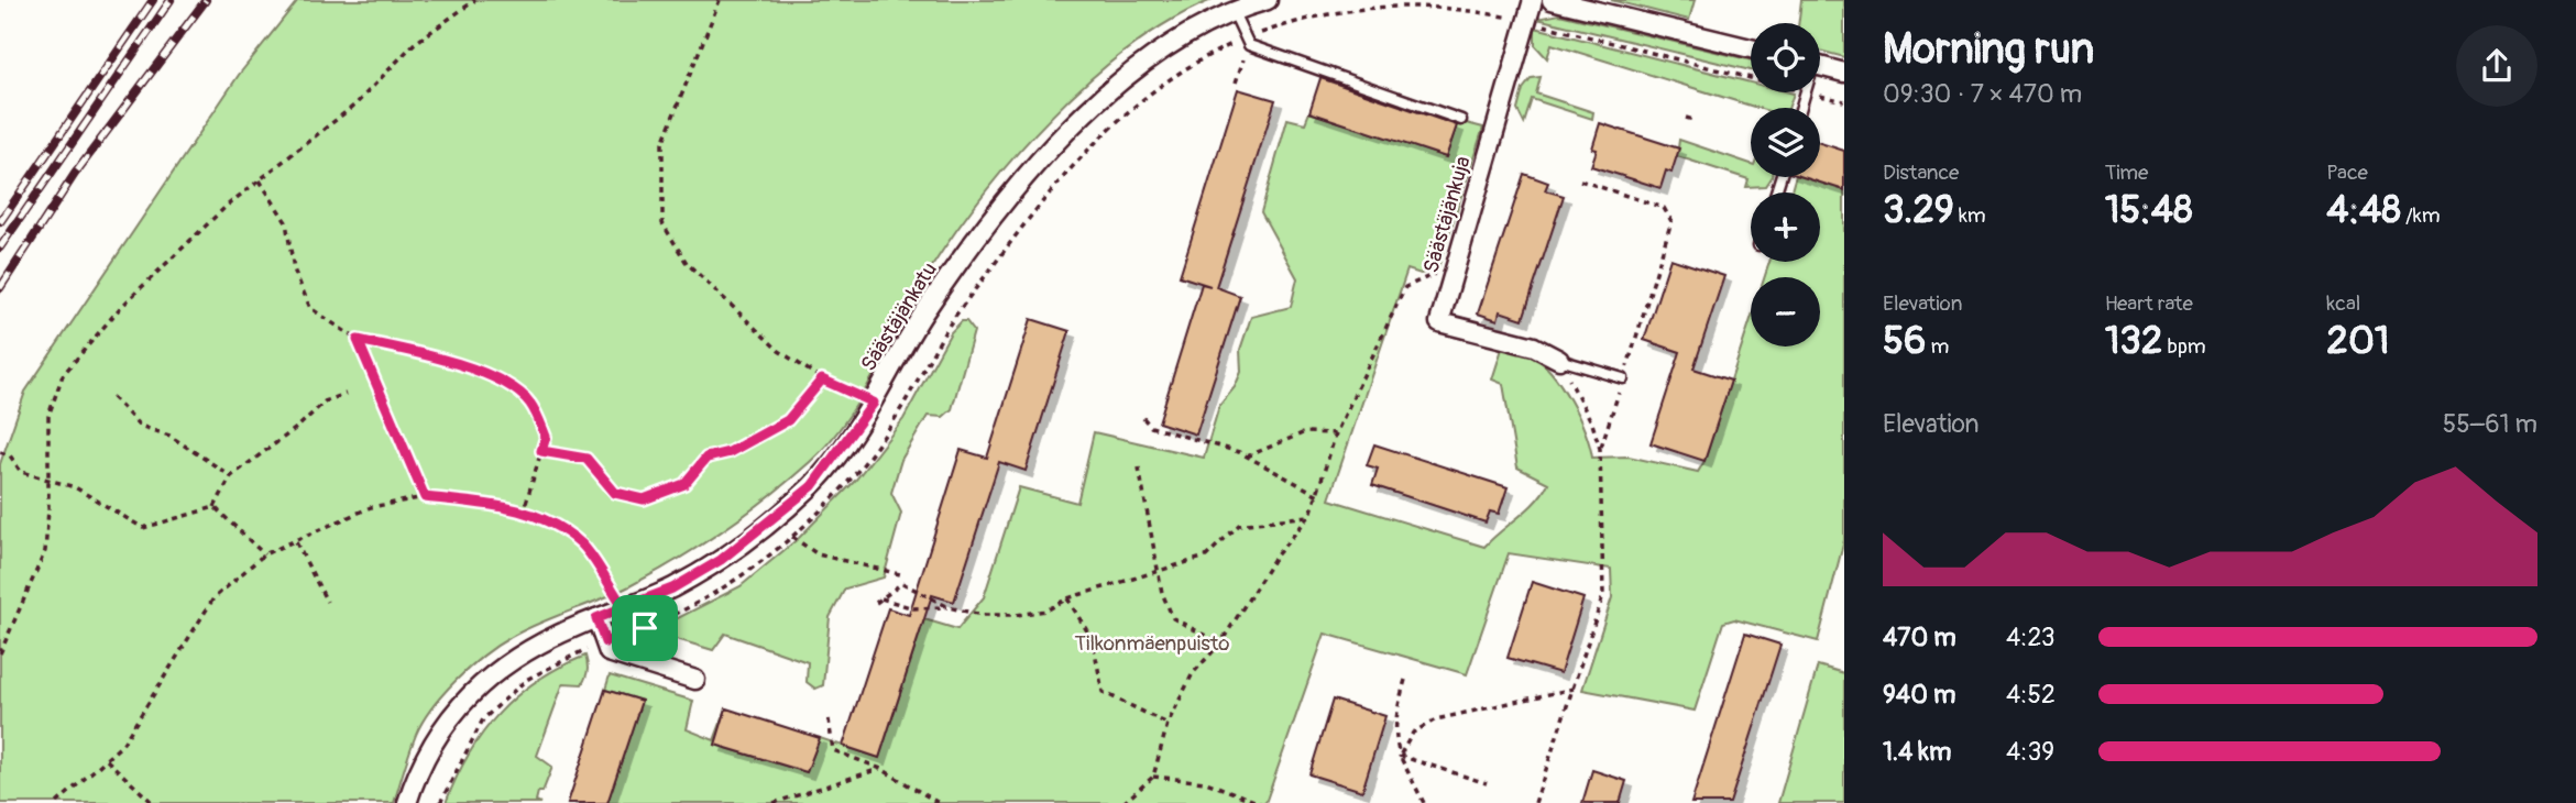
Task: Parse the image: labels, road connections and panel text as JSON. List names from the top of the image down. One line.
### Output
{"streets":{"street":["Säästäjänkuja","Säästäjänkatu"]},"parks":["Tilkonmäenpuisto"],"page":{"heading":["Morning run","09:30 · 7 × 470 m"],"map_buttons":["+","−"],"stats":[["Distance","3.29 km"],["Time","15:48"],["Pace","4:48 /km"],["Elevation","56 m"],["Heart rate","132 bpm"],["kcal","201"]],"chart":["Elevation","55–61 m"],"list":[{"name":"470 m","note":"4:23"},{"name":"940 m","note":"4:52"},{"name":"1.4 km","note":"4:39"}]}}
